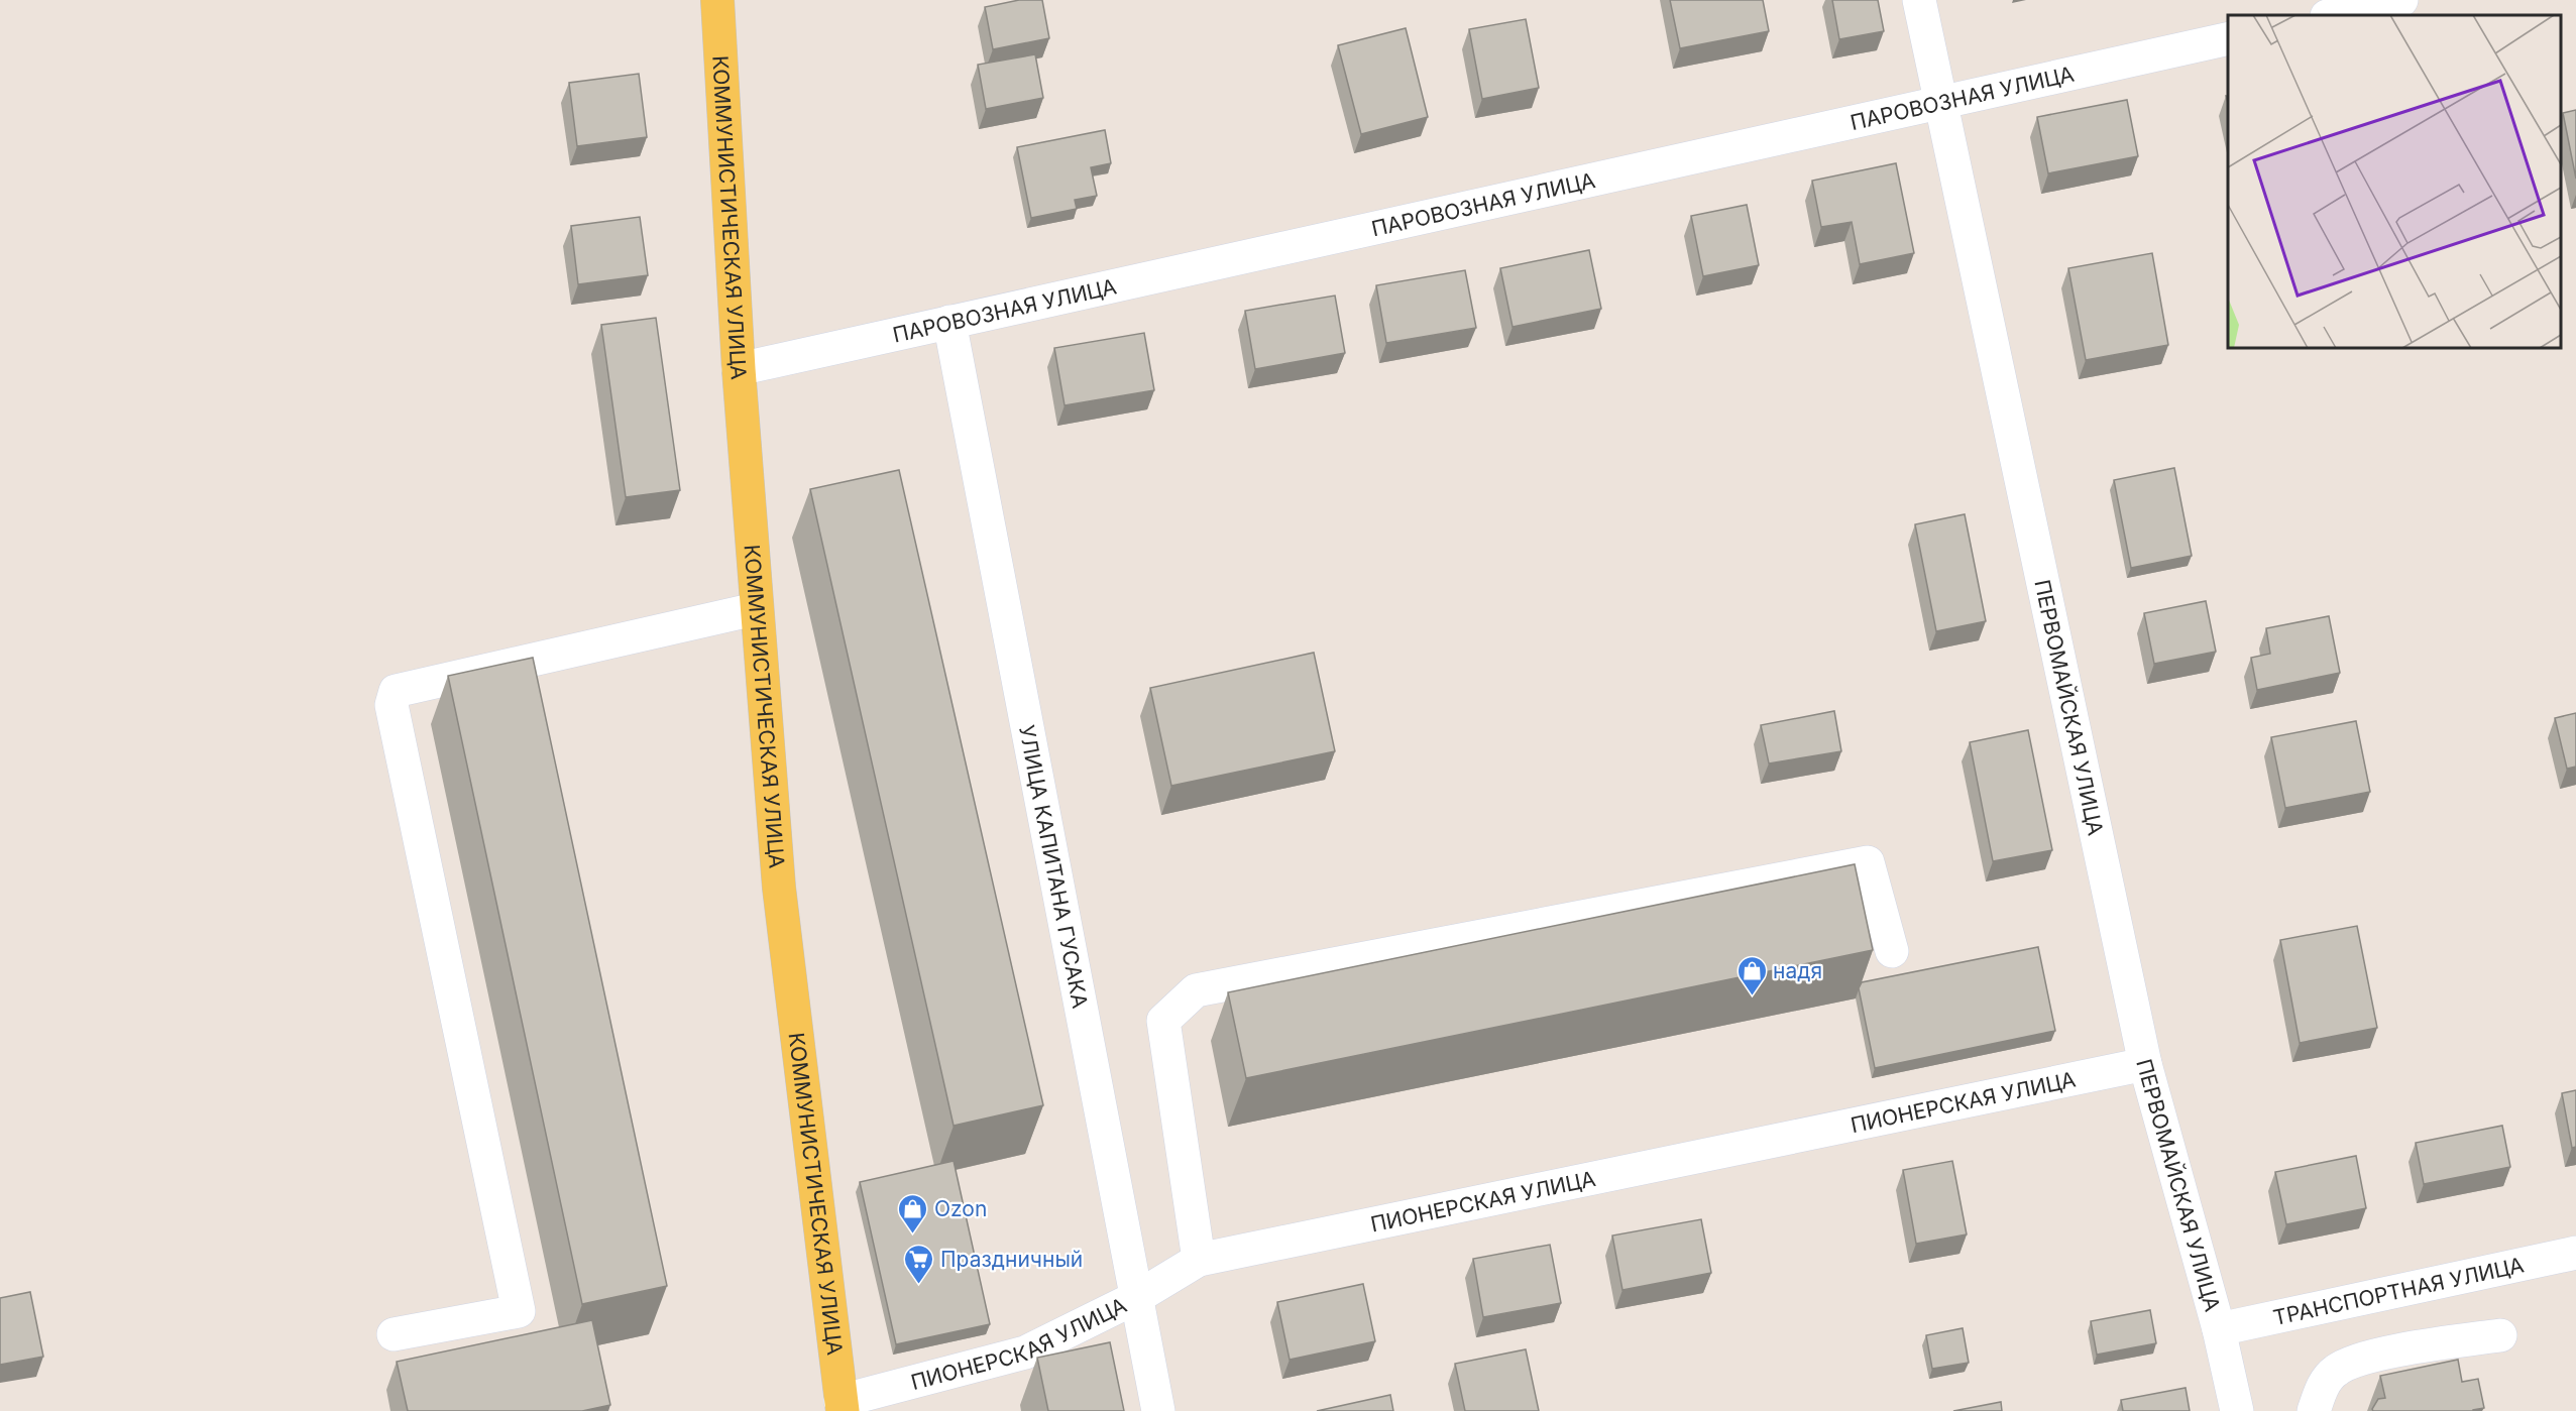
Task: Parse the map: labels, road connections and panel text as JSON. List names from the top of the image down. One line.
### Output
{"streets":{"main road":["КОММУНИСТИЧЕСКАЯ УЛИЦА"],"street":["ПАРОВОЗНАЯ УЛИЦА","ПЕРВОМАЙСКАЯ УЛИЦА","УЛИЦА КАПИТАНА ГУСАКА","ПИОНЕРСКАЯ УЛИЦА","ТРАНСПОРТНАЯ УЛИЦА"]},"crossings":[["ПАРОВОЗНАЯ УЛИЦА","КОММУНИСТИЧЕСКАЯ УЛИЦА"],["ПАРОВОЗНАЯ УЛИЦА","ПЕРВОМАЙСКАЯ УЛИЦА"],["ПАРОВОЗНАЯ УЛИЦА","УЛИЦА КАПИТАНА ГУСАКА"],["КОММУНИСТИЧЕСКАЯ УЛИЦА","ПИОНЕРСКАЯ УЛИЦА"],["ПЕРВОМАЙСКАЯ УЛИЦА","ПИОНЕРСКАЯ УЛИЦА"],["ПЕРВОМАЙСКАЯ УЛИЦА","ТРАНСПОРТНАЯ УЛИЦА"],["УЛИЦА КАПИТАНА ГУСАКА","ПИОНЕРСКАЯ УЛИЦА"]],"places":{"shop":["надя","Ozon"],"supermarket":["Праздничный"]}}
